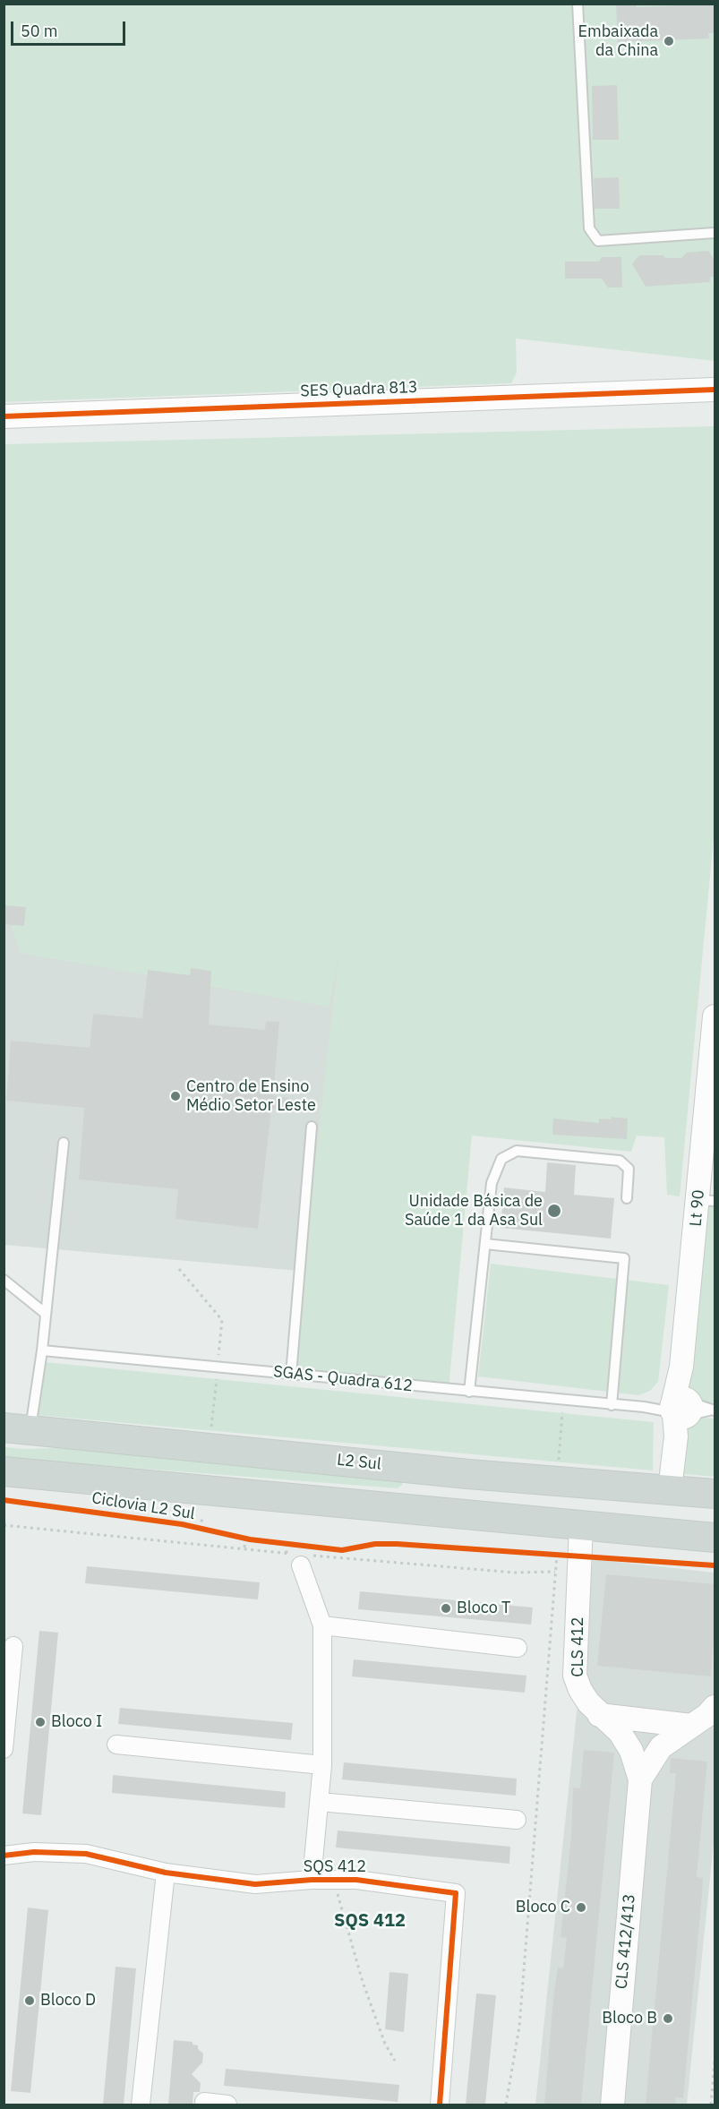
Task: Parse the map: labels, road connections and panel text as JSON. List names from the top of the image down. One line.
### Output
{"streets":{"main road":["L2 Sul"],"street":["SES Quadra 813","Lt 90","CLS 412","SQS 412","CLS 412/413"],"lane":["SGAS - Quadra 612"],"cycle path":["Ciclovia L2 Sul"]},"crossings":[["Lt 90","SGAS - Quadra 612"],["Lt 90","L2 Sul"],["CLS 412","CLS 412/413"]],"districts":["SQS 412"],"places":["Embaixada da China","Centro de Ensino Médio Setor Leste","Unidade Básica de Saúde 1 da Asa Sul","Bloco T","Bloco I","Bloco C","Bloco D","Bloco B"],"scale_bar":"50 m"}
